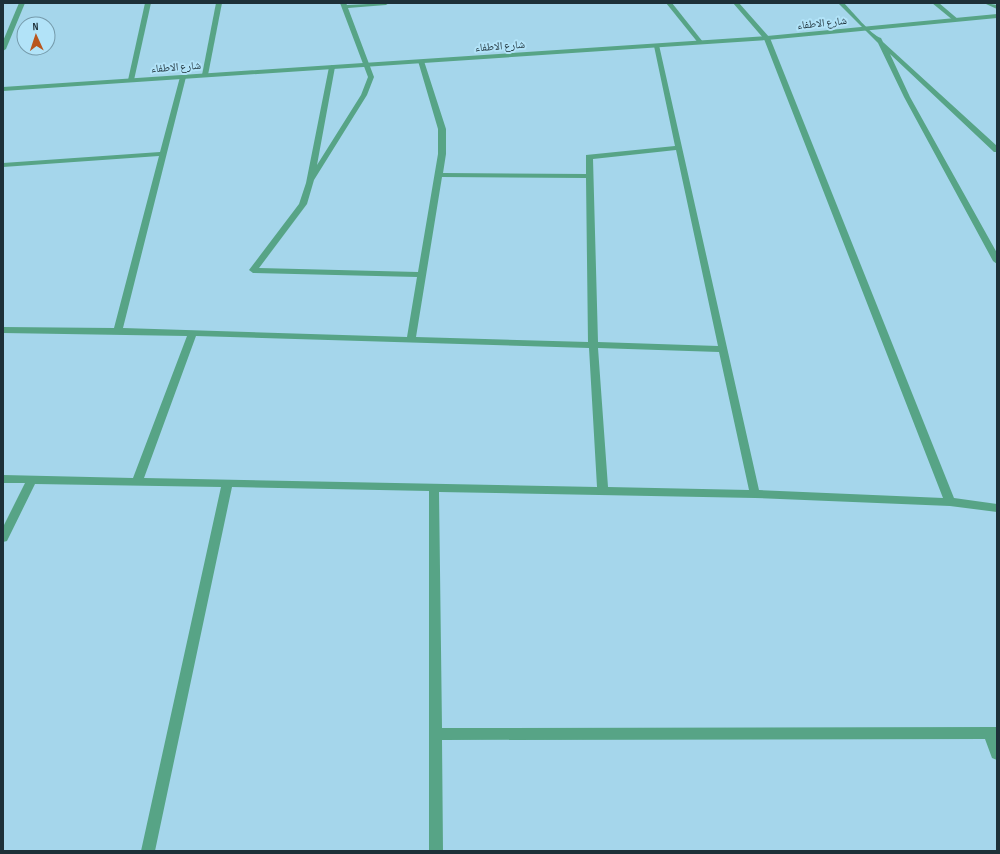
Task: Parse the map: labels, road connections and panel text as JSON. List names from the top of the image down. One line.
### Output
{"streets":{"street":["شارع الاطفاء"]},"north":"top"}
